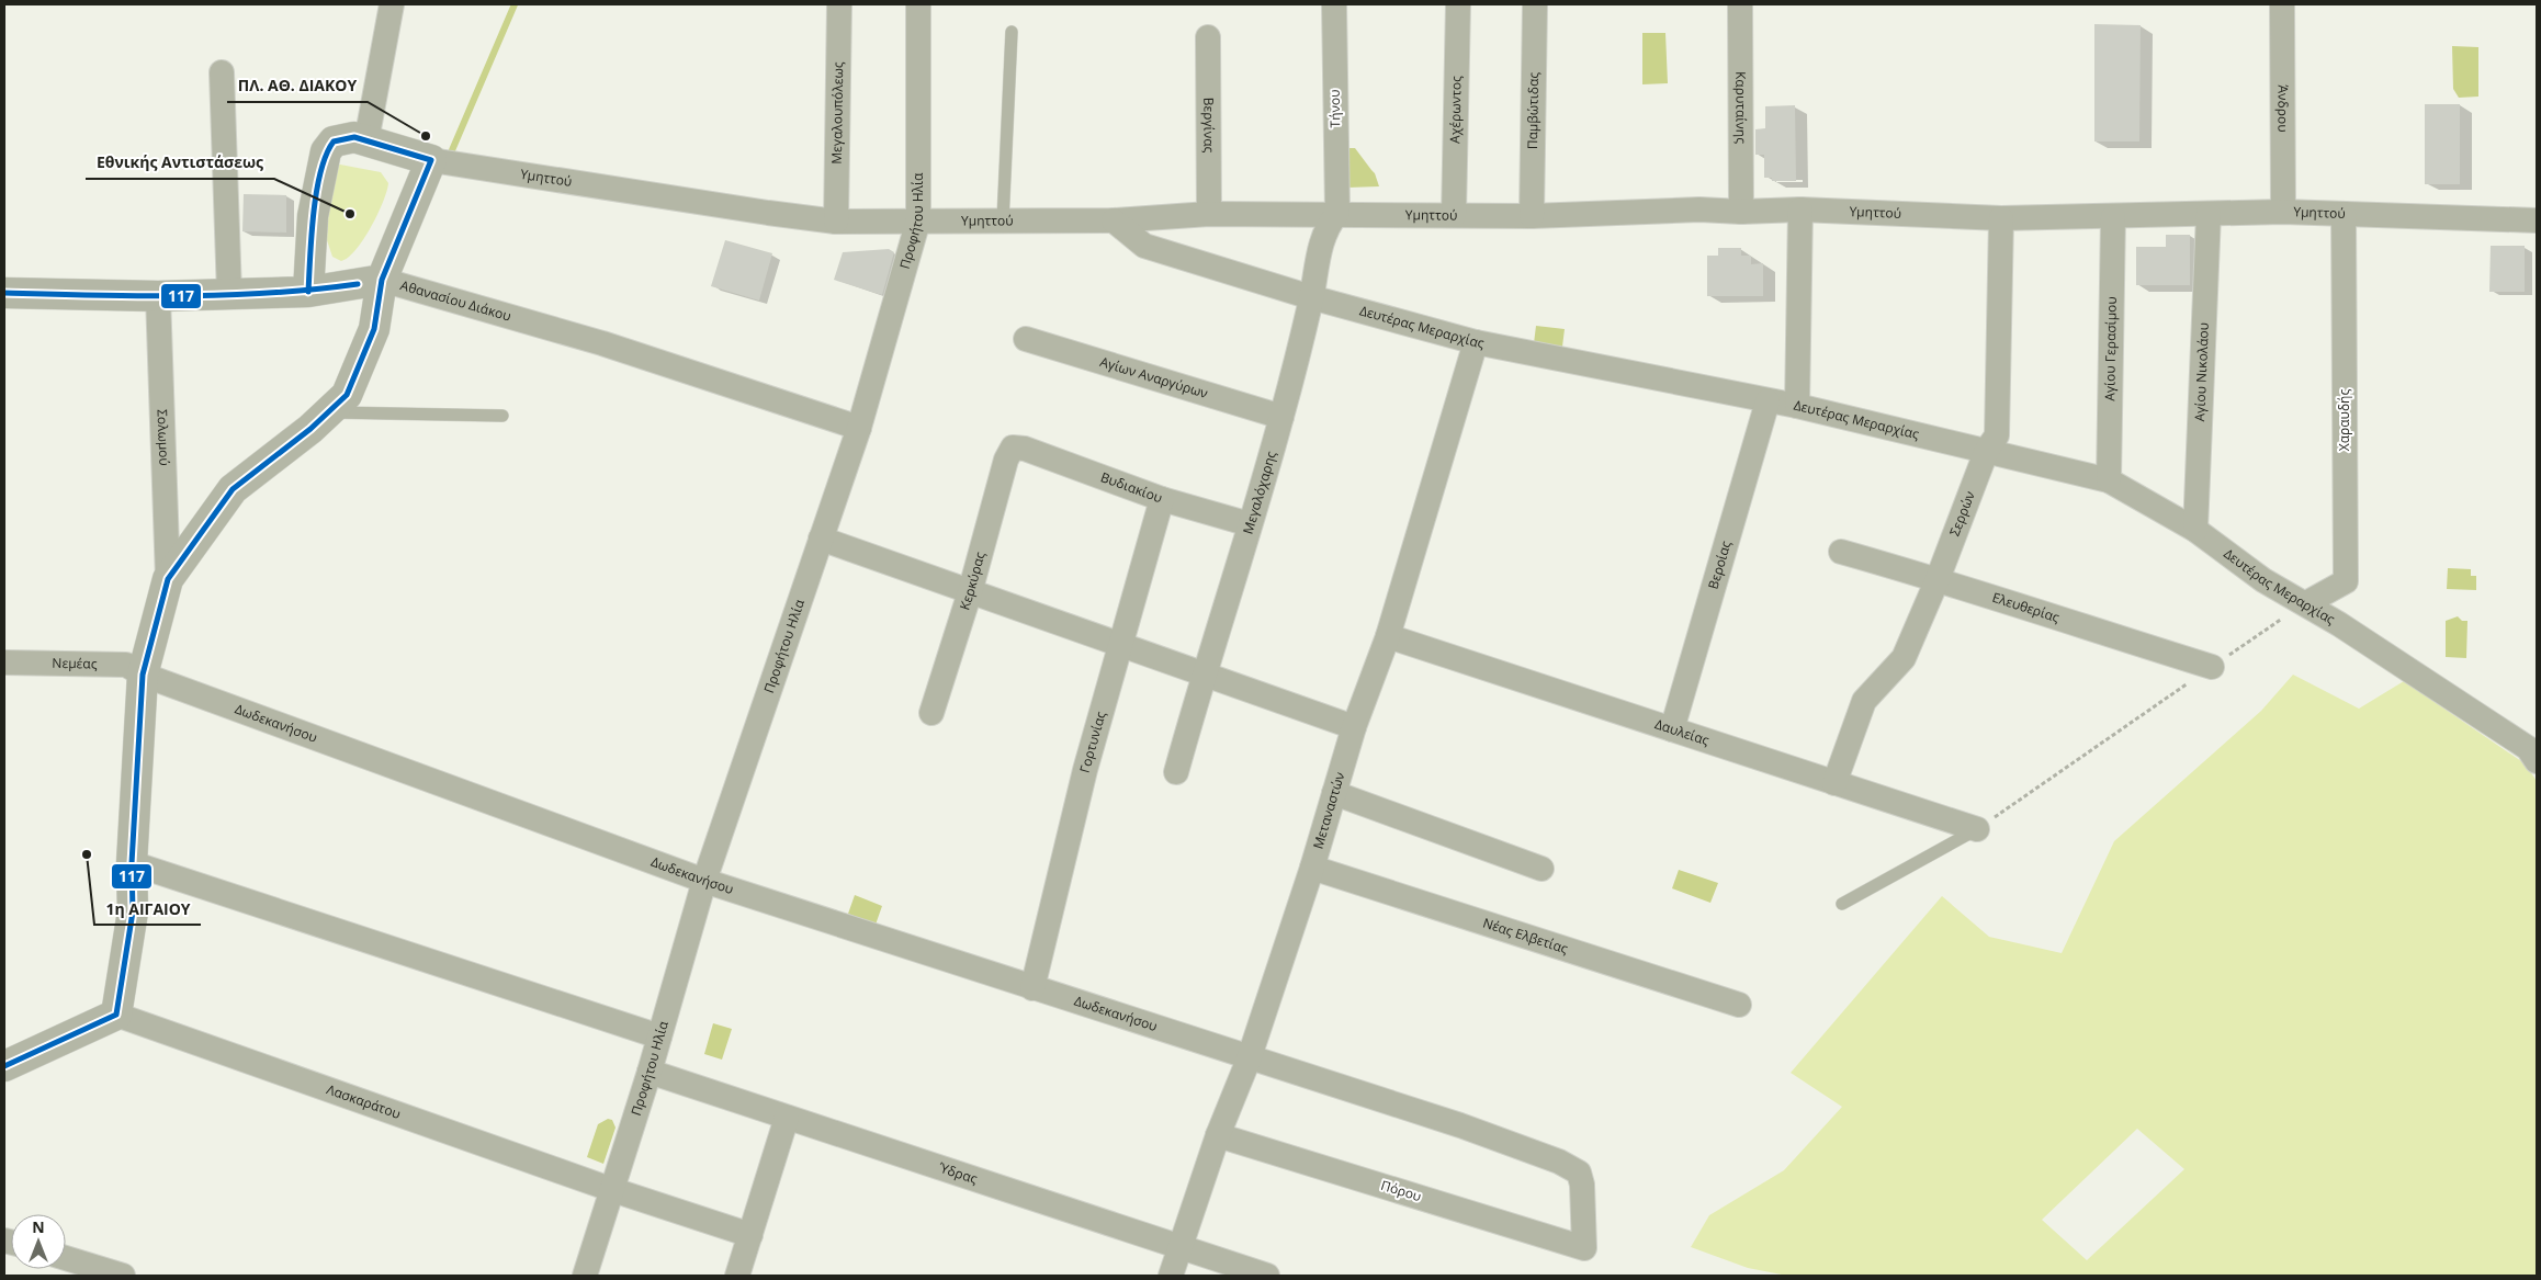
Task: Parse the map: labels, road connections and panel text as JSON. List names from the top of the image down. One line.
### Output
{"streets":{"street":["Καρυταίνης","Τήνου","Άνδρου","Αχέρωντος","Παμβώτιδας","Μεγαλουπόλεως","Βεργίνας","Υμηττού","Προφήτου Ηλία","Αθανασίου Διάκου","Δευτέρας Μεραρχίας","Αγίου Γερασίμου","Αγίου Νικολάου","Αγίων Αναργύρων","Χαραυδής","Σολωμού","Βυδιακίου","Μεγαλόχαρης","Σερρών","Βεροίας","Κερκύρας","Ελευθερίας","Νεμέας","Δωδεκανήσου","Δαυλείας","Γορτυνίας","Μεταναστών","Νέας Ελβετίας","Λασκαράτου","Ύδρας","Πόρου"]},"crossings":[["Καρυταίνης","Υμηττού"],["Τήνου","Υμηττού"],["Τήνου","Μεγαλόχαρης"],["Άνδρου","Υμηττού"],["Αχέρωντος","Υμηττού"],["Παμβώτιδας","Υμηττού"],["Μεγαλουπόλεως","Υμηττού"],["Βεργίνας","Υμηττού"],["Υμηττού","Προφήτου Ηλία"],["Υμηττού","Αθανασίου Διάκου"],["Υμηττού","Δευτέρας Μεραρχίας"],["Υμηττού","Αγίου Γερασίμου"],["Υμηττού","Αγίου Νικολάου"],["Υμηττού","Χαραυδής"],["Υμηττού","Μεγαλόχαρης"],["Υμηττού","Σερρών"],["Προφήτου Ηλία","Αθανασίου Διάκου"],["Προφήτου Ηλία","Δωδεκανήσου"],["Προφήτου Ηλία","Λασκαράτου"],["Προφήτου Ηλία","Ύδρας"],["Αθανασίου Διάκου","Σολωμού"],["Δευτέρας Μεραρχίας","Αγίου Γερασίμου"],["Δευτέρας Μεραρχίας","Αγίου Νικολάου"],["Δευτέρας Μεραρχίας","Χαραυδής"],["Δευτέρας Μεραρχίας","Μεγαλόχαρης"],["Δευτέρας Μεραρχίας","Σερρών"],["Δευτέρας Μεραρχίας","Βεροίας"],["Δευτέρας Μεραρχίας","Μεταναστών"],["Αγίων Αναργύρων","Μεγαλόχαρης"],["Βυδιακίου","Μεγαλόχαρης"],["Βυδιακίου","Κερκύρας"],["Βυδιακίου","Γορτυνίας"],["Σερρών","Ελευθερίας"],["Σερρών","Δαυλείας"],["Βεροίας","Δαυλείας"],["Νεμέας","Δωδεκανήσου"],["Δωδεκανήσου","Γορτυνίας"],["Δωδεκανήσου","Μεταναστών"],["Δωδεκανήσου","Πόρου"],["Δαυλείας","Μεταναστών"],["Μεταναστών","Νέας Ελβετίας"],["Μεταναστών","Ύδρας"],["Μεταναστών","Πόρου"]],"places":["ΠΛ. ΑΘ. ΔΙΑΚΟΥ","Εθνικής Αντιστάσεως","1η ΑΙΓΑΙΟΥ"],"lines":["transit line 117"],"north":"top"}
